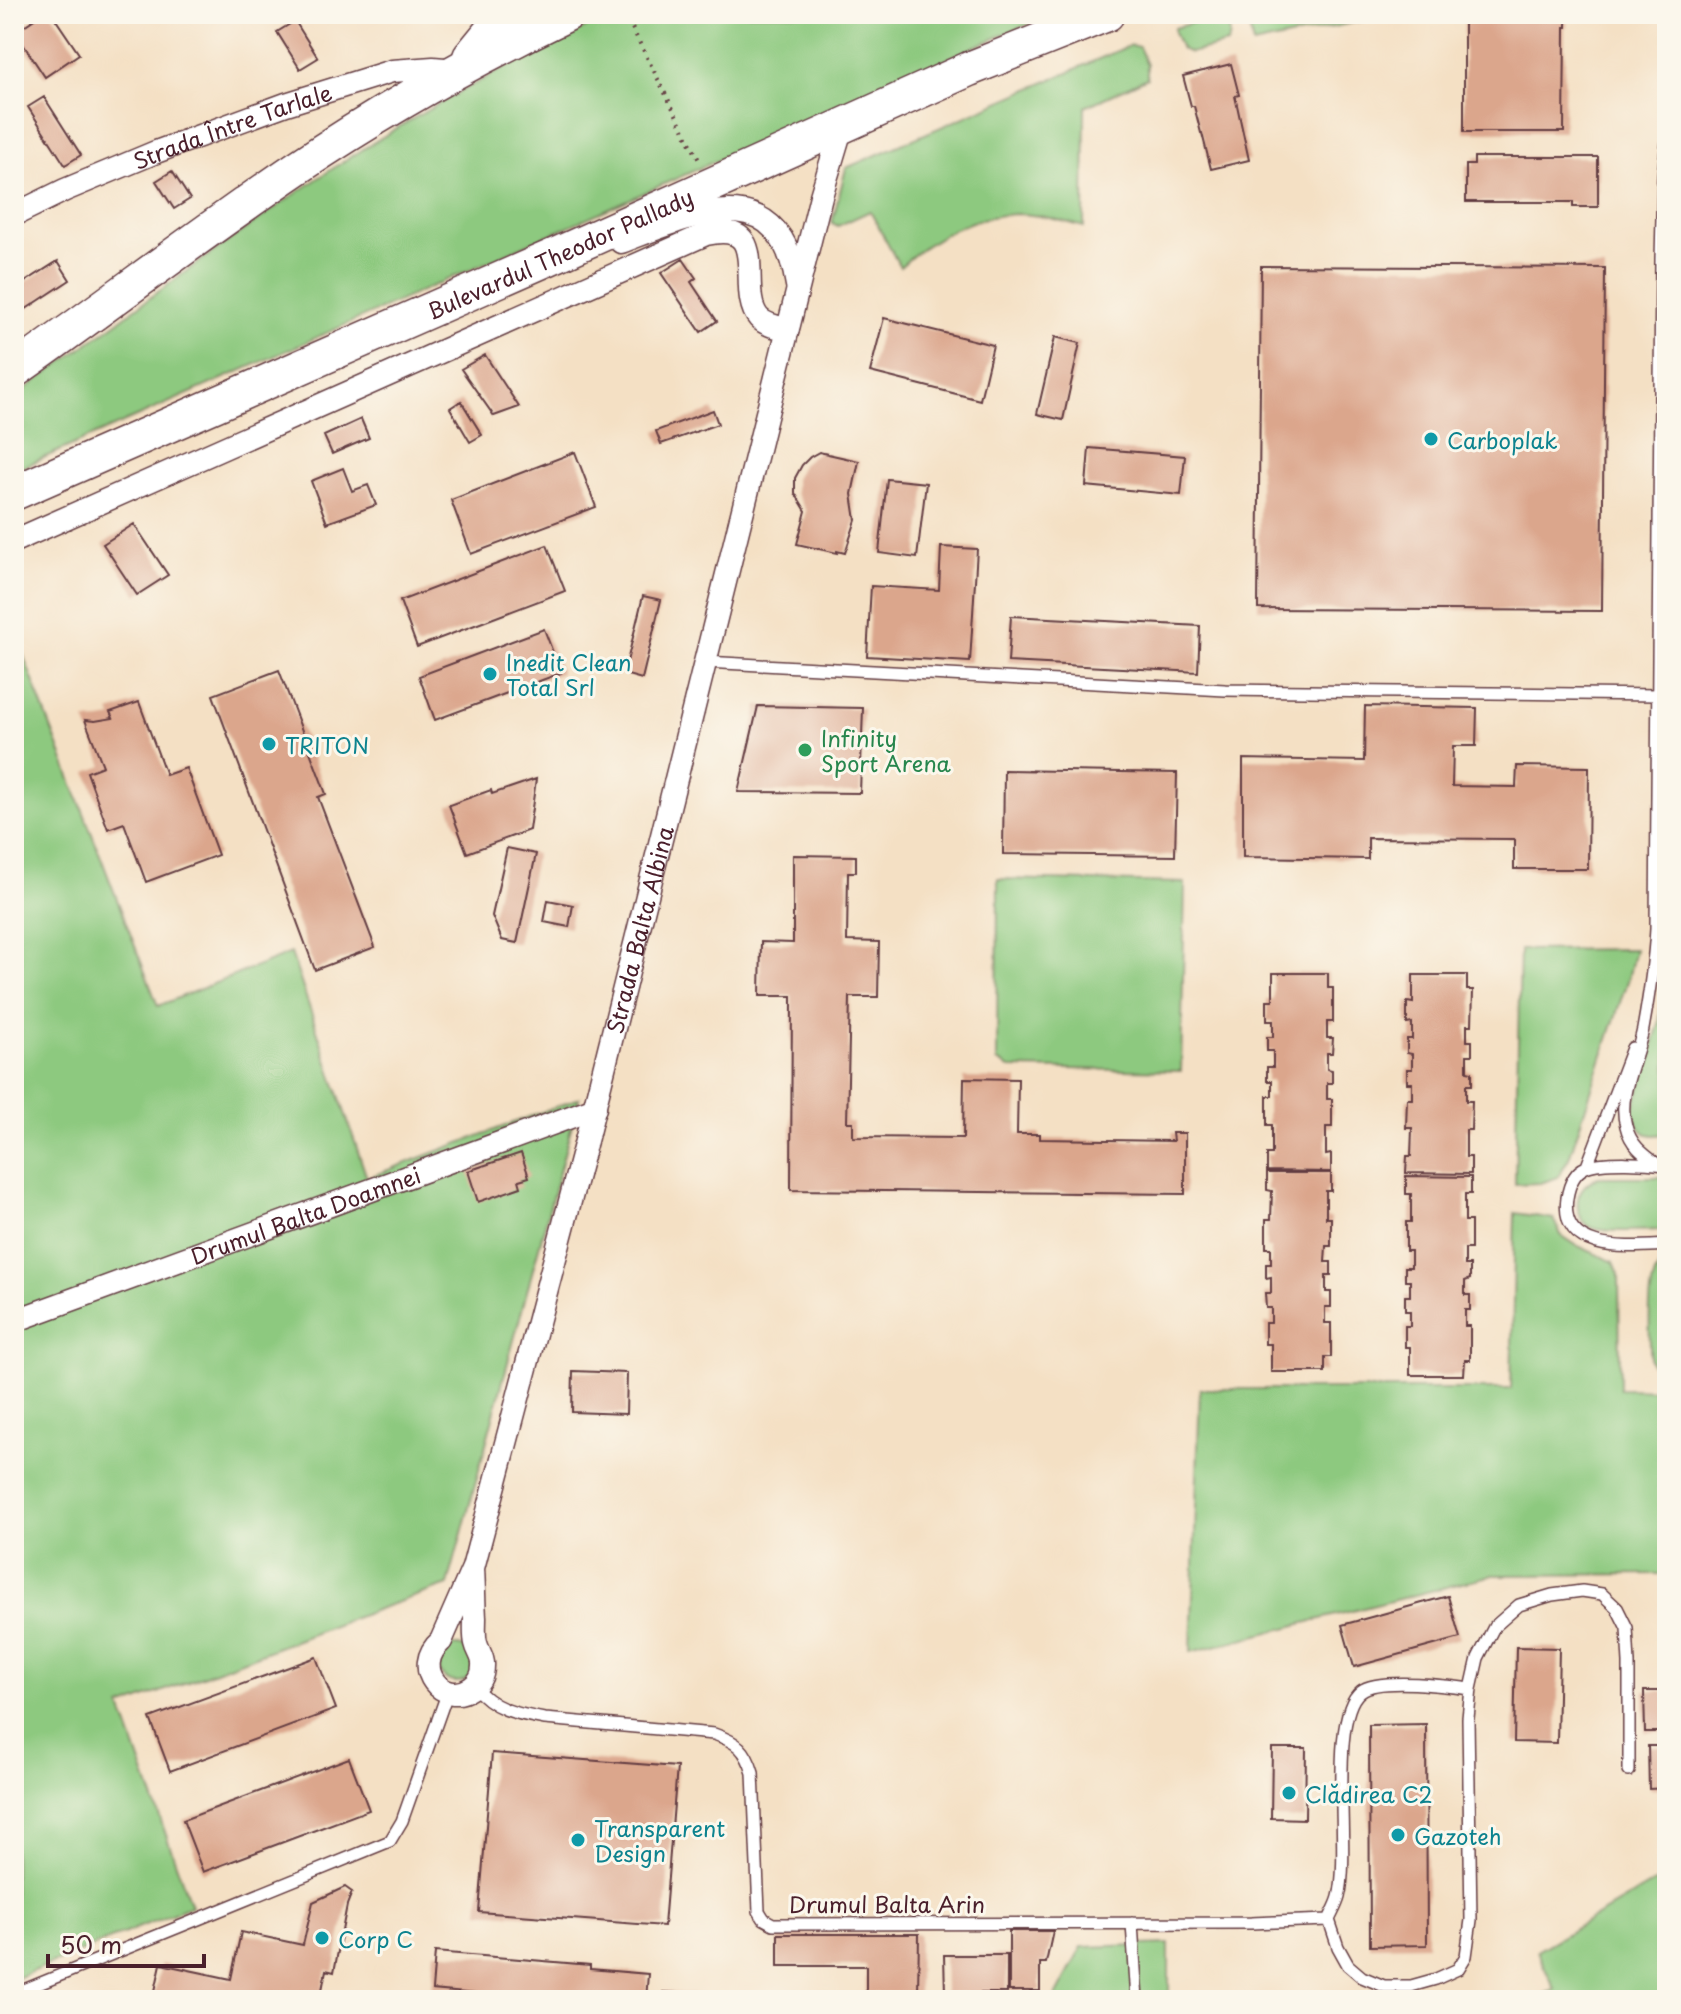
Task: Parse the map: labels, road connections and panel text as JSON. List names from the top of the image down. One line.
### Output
{"streets":{"main road":["Bulevardul Theodor Pallady"],"street":["Strada Între Tarlale","Strada Balta Albina","Drumul Balta Doamnei"],"lane":["Drumul Balta Arin"]},"crossings":[["Bulevardul Theodor Pallady","Strada Balta Albina"],["Strada Balta Albina","Drumul Balta Doamnei"],["Strada Balta Albina","Drumul Balta Arin"]],"places":["Carboplak","Inedit Clean Total Srl","TRITON","Infinity Sport Arena","Clădirea C2","Gazoteh","Transparent Design","Corp C"],"scale_bar":"50 m"}
